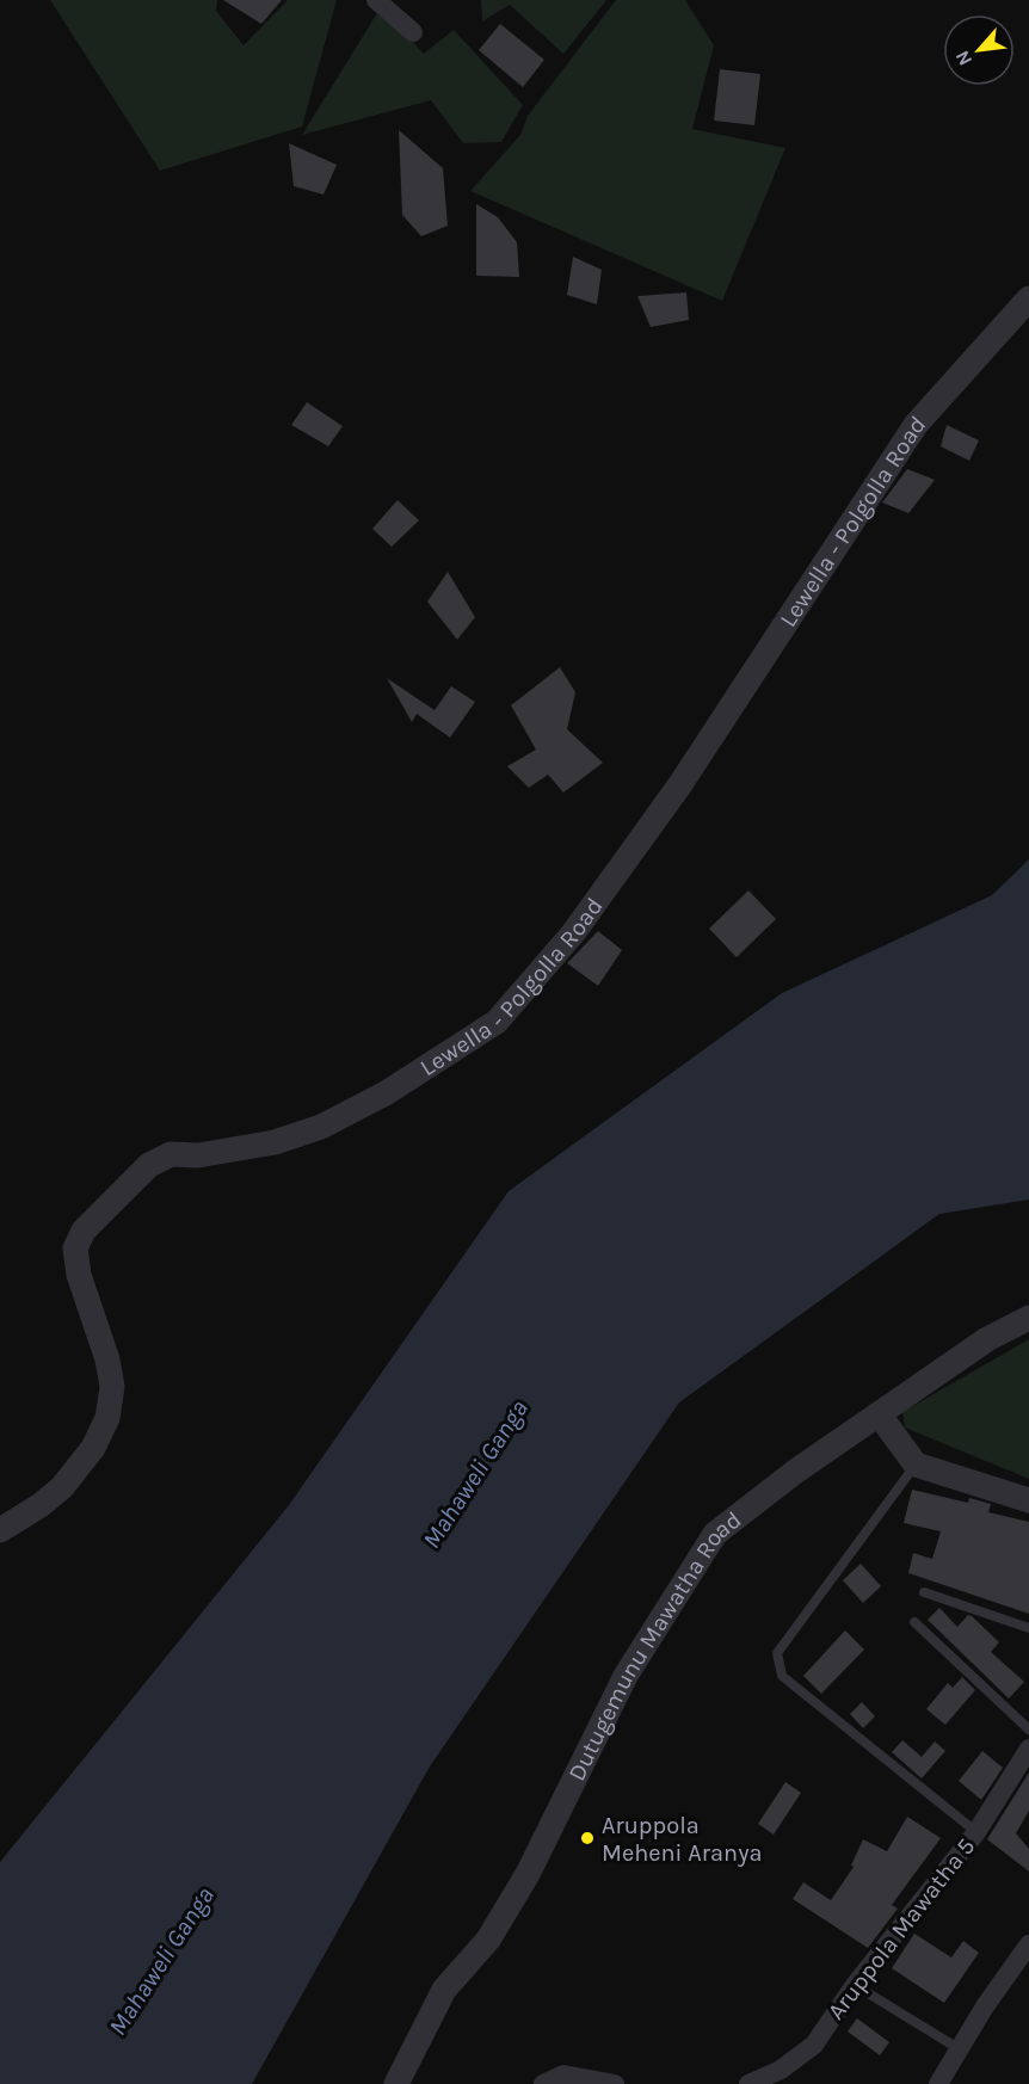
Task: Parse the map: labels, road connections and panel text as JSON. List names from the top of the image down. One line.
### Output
{"streets":{"street":["Lewella - Polgolla Road","Dutugemunu Mawatha Road","Aruppola Mawatha 5"]},"water":["Mahaweli Ganga"],"places":["Aruppola Meheni Aranya"],"north":"bottom left"}
